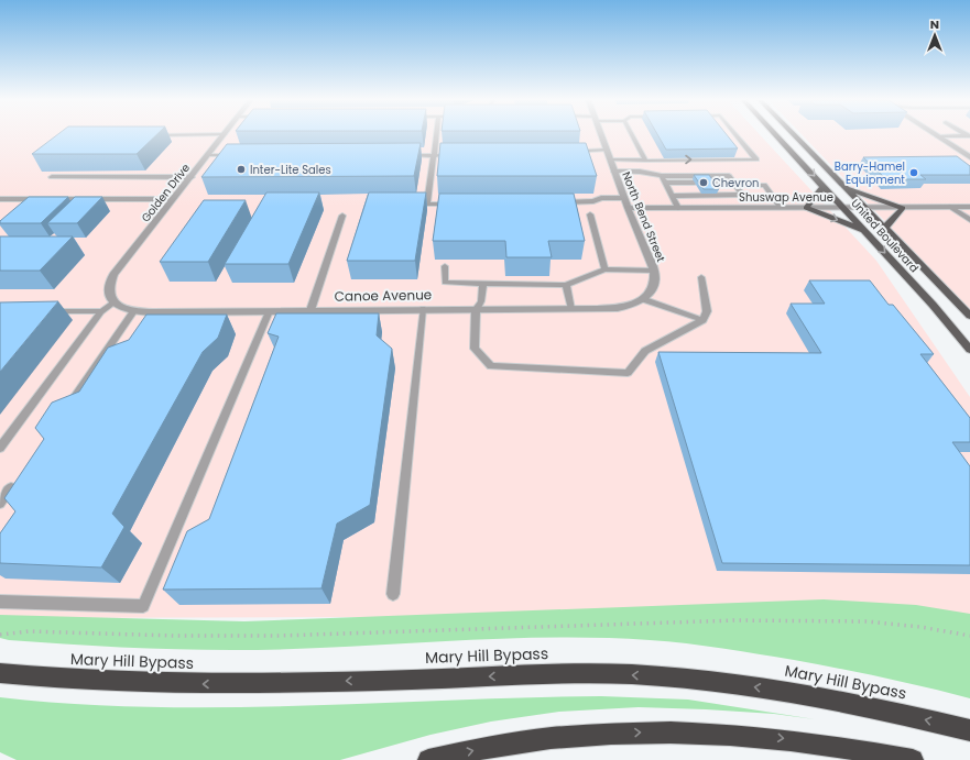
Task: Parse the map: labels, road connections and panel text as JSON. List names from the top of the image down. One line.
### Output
{"streets":{"highway":["Mary Hill Bypass"],"main road":["United Boulevard"],"street":["Golden Drive","Shuswap Avenue","North Bend Street","Canoe Avenue"]},"crossings":[["Golden Drive","Canoe Avenue"],["Shuswap Avenue","North Bend Street"],["Shuswap Avenue","United Boulevard"],["North Bend Street","Canoe Avenue"]],"places":["Inter-Lite Sales","Barry-Hamel Equipment","Chevron"],"north":"top"}
